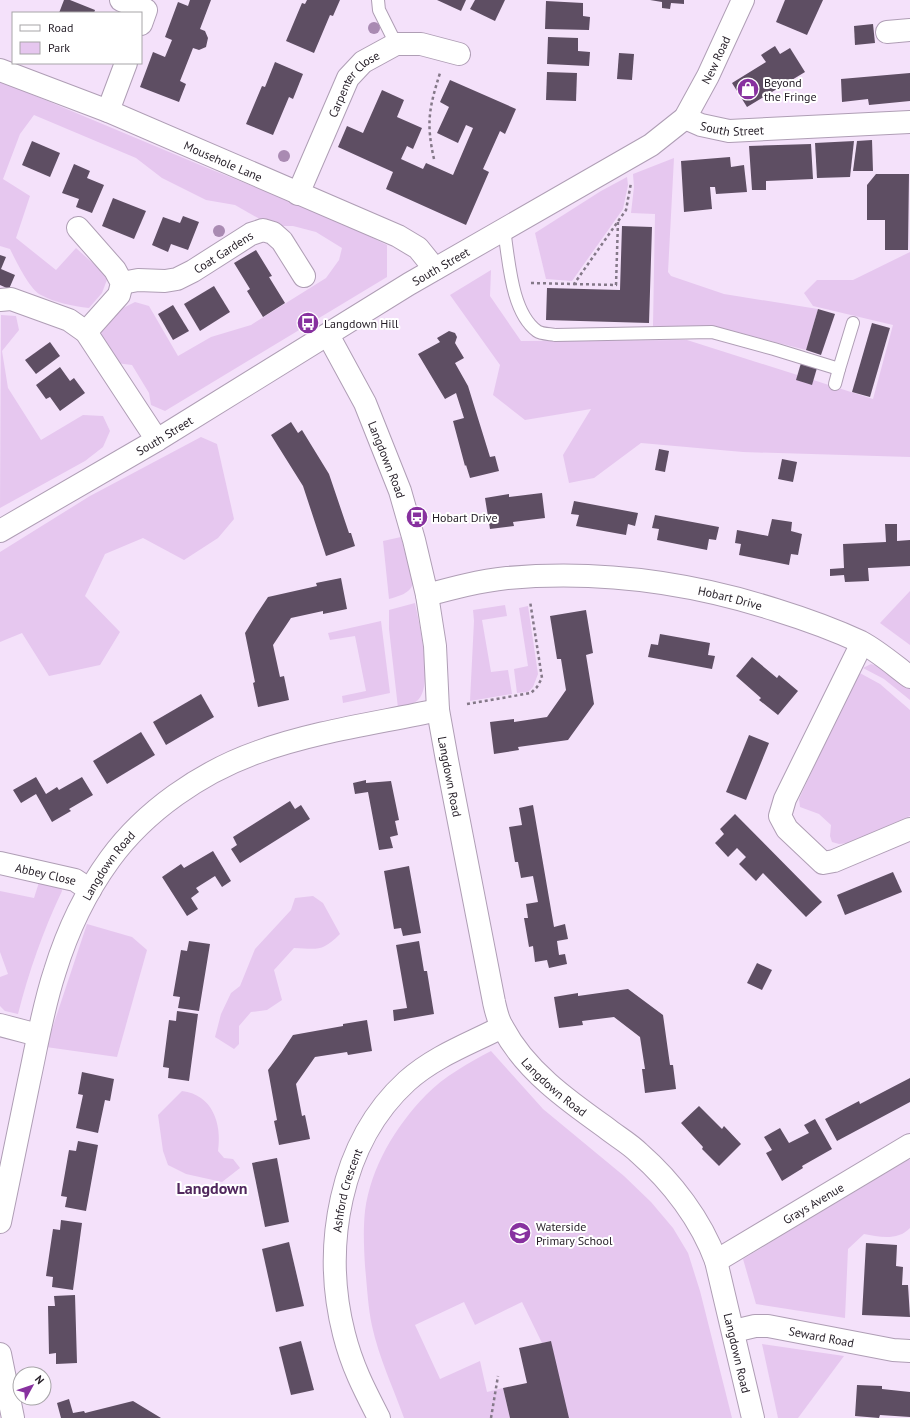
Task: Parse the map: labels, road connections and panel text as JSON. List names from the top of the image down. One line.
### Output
{"streets":{"street":["New Road","Carpenter Close","South Street","Mousehole Lane","Coat Gardens","Langdown Road","Hobart Drive","Abbey Close","Ashford Crescent","Grays Avenue","Seward Road"]},"crossings":[["New Road","South Street"],["Carpenter Close","Mousehole Lane"],["South Street","Mousehole Lane"],["South Street","Langdown Road"],["Langdown Road","Hobart Drive"],["Langdown Road","Abbey Close"],["Langdown Road","Ashford Crescent"],["Langdown Road","Grays Avenue"],["Langdown Road","Seward Road"]],"districts":["Langdown"],"places":{"shop":["Beyond the Fringe"],"bus stop":["Langdown Hill","Hobart Drive"],"school or university":["Waterside Primary School"]},"legend":["Road","Park"],"north":"top right"}
